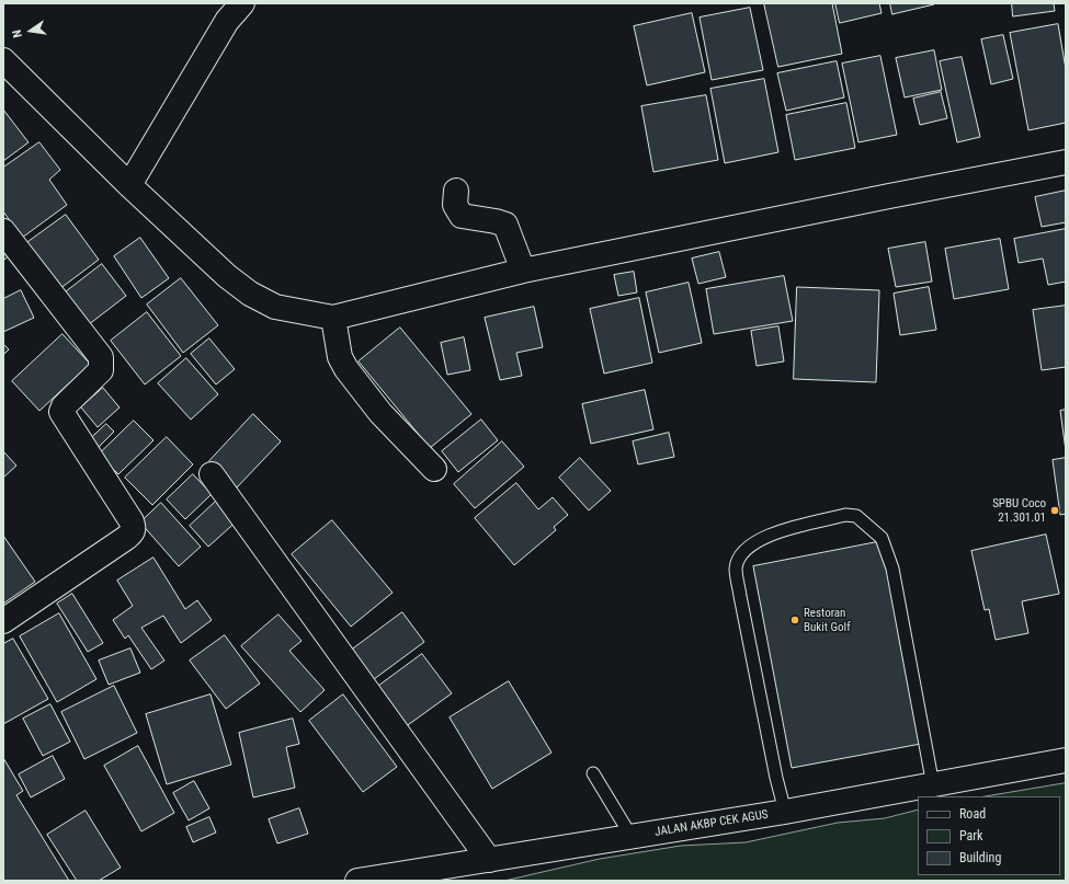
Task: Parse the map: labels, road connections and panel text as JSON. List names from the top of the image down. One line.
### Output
{"streets":{"street":["JALAN AKBP CEK AGUS"]},"places":["SPBU Coco 21.301.01","Restoran Bukit Golf"],"legend":["Road","Park","Building"],"north":"left"}
